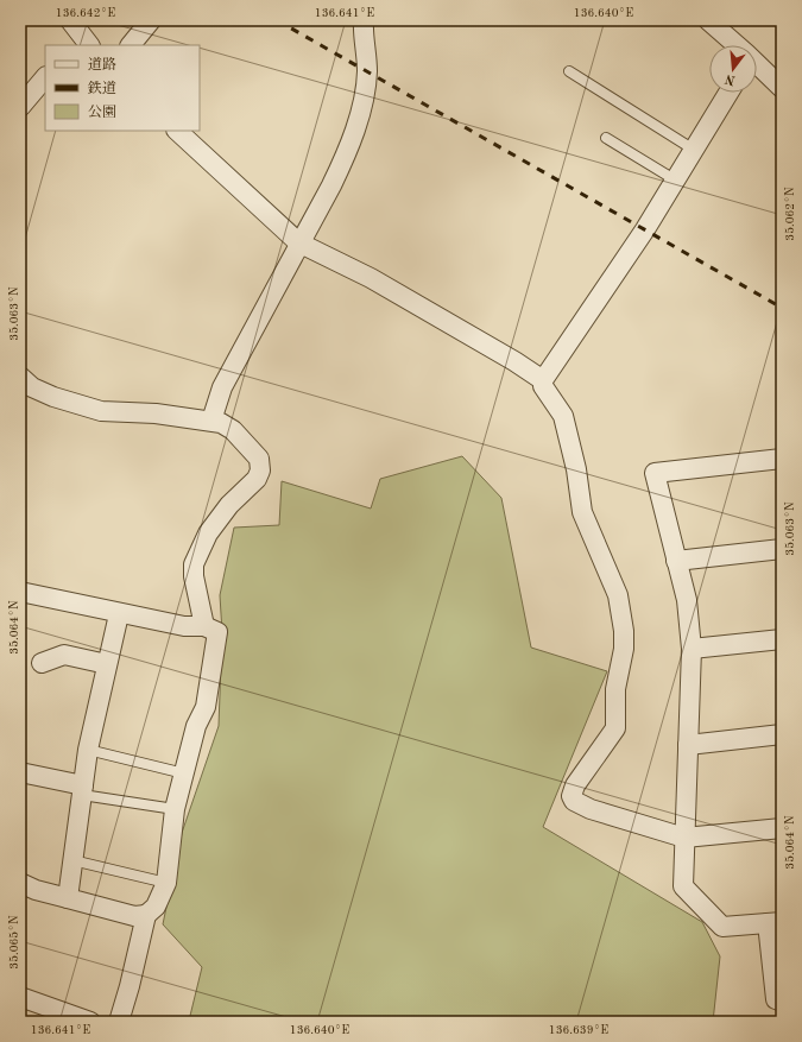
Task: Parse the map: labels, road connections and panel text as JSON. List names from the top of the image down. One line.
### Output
{"legend":["道路","鉄道","公園"],"north":"bottom","coordinates":["136.642°E","136.641°E","136.640°E","35.062°N","35.063°N","35.064°N","35.065°N","136.639°E"]}
